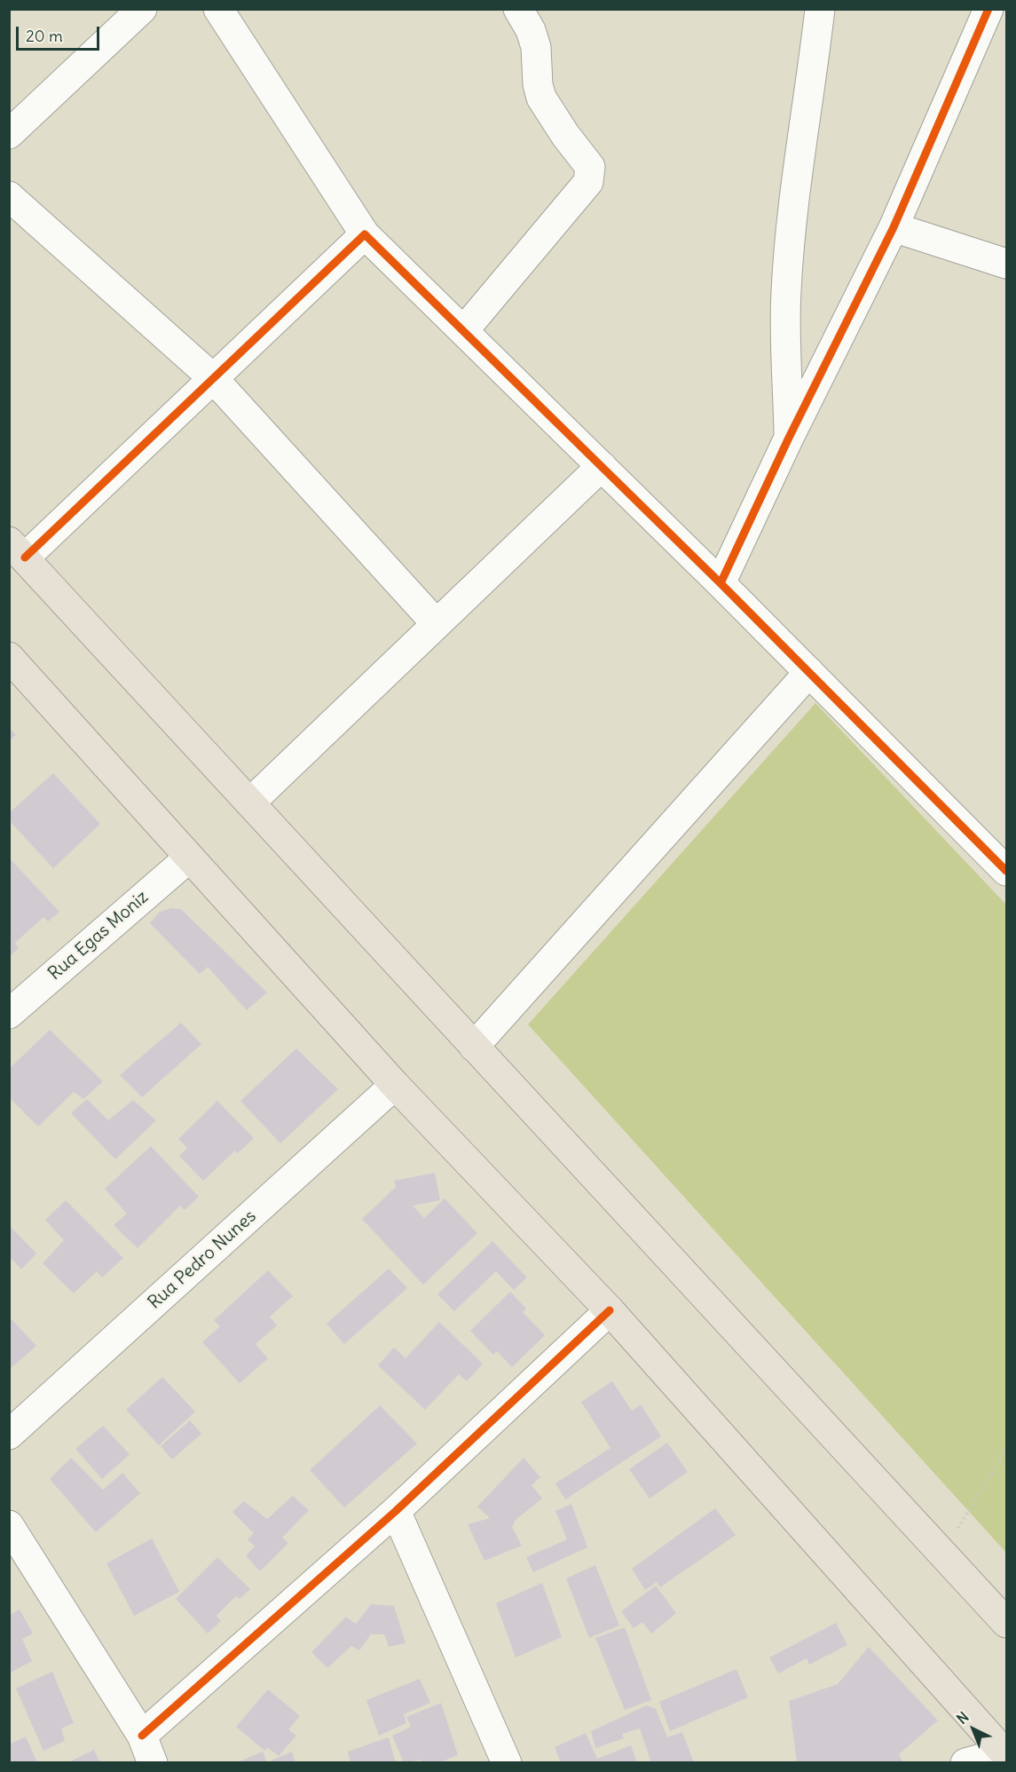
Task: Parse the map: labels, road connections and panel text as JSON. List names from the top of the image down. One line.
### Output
{"streets":{"street":["Rua Egas Moniz","Rua Pedro Nunes"]},"scale_bar":"20 m","north":"top left"}
